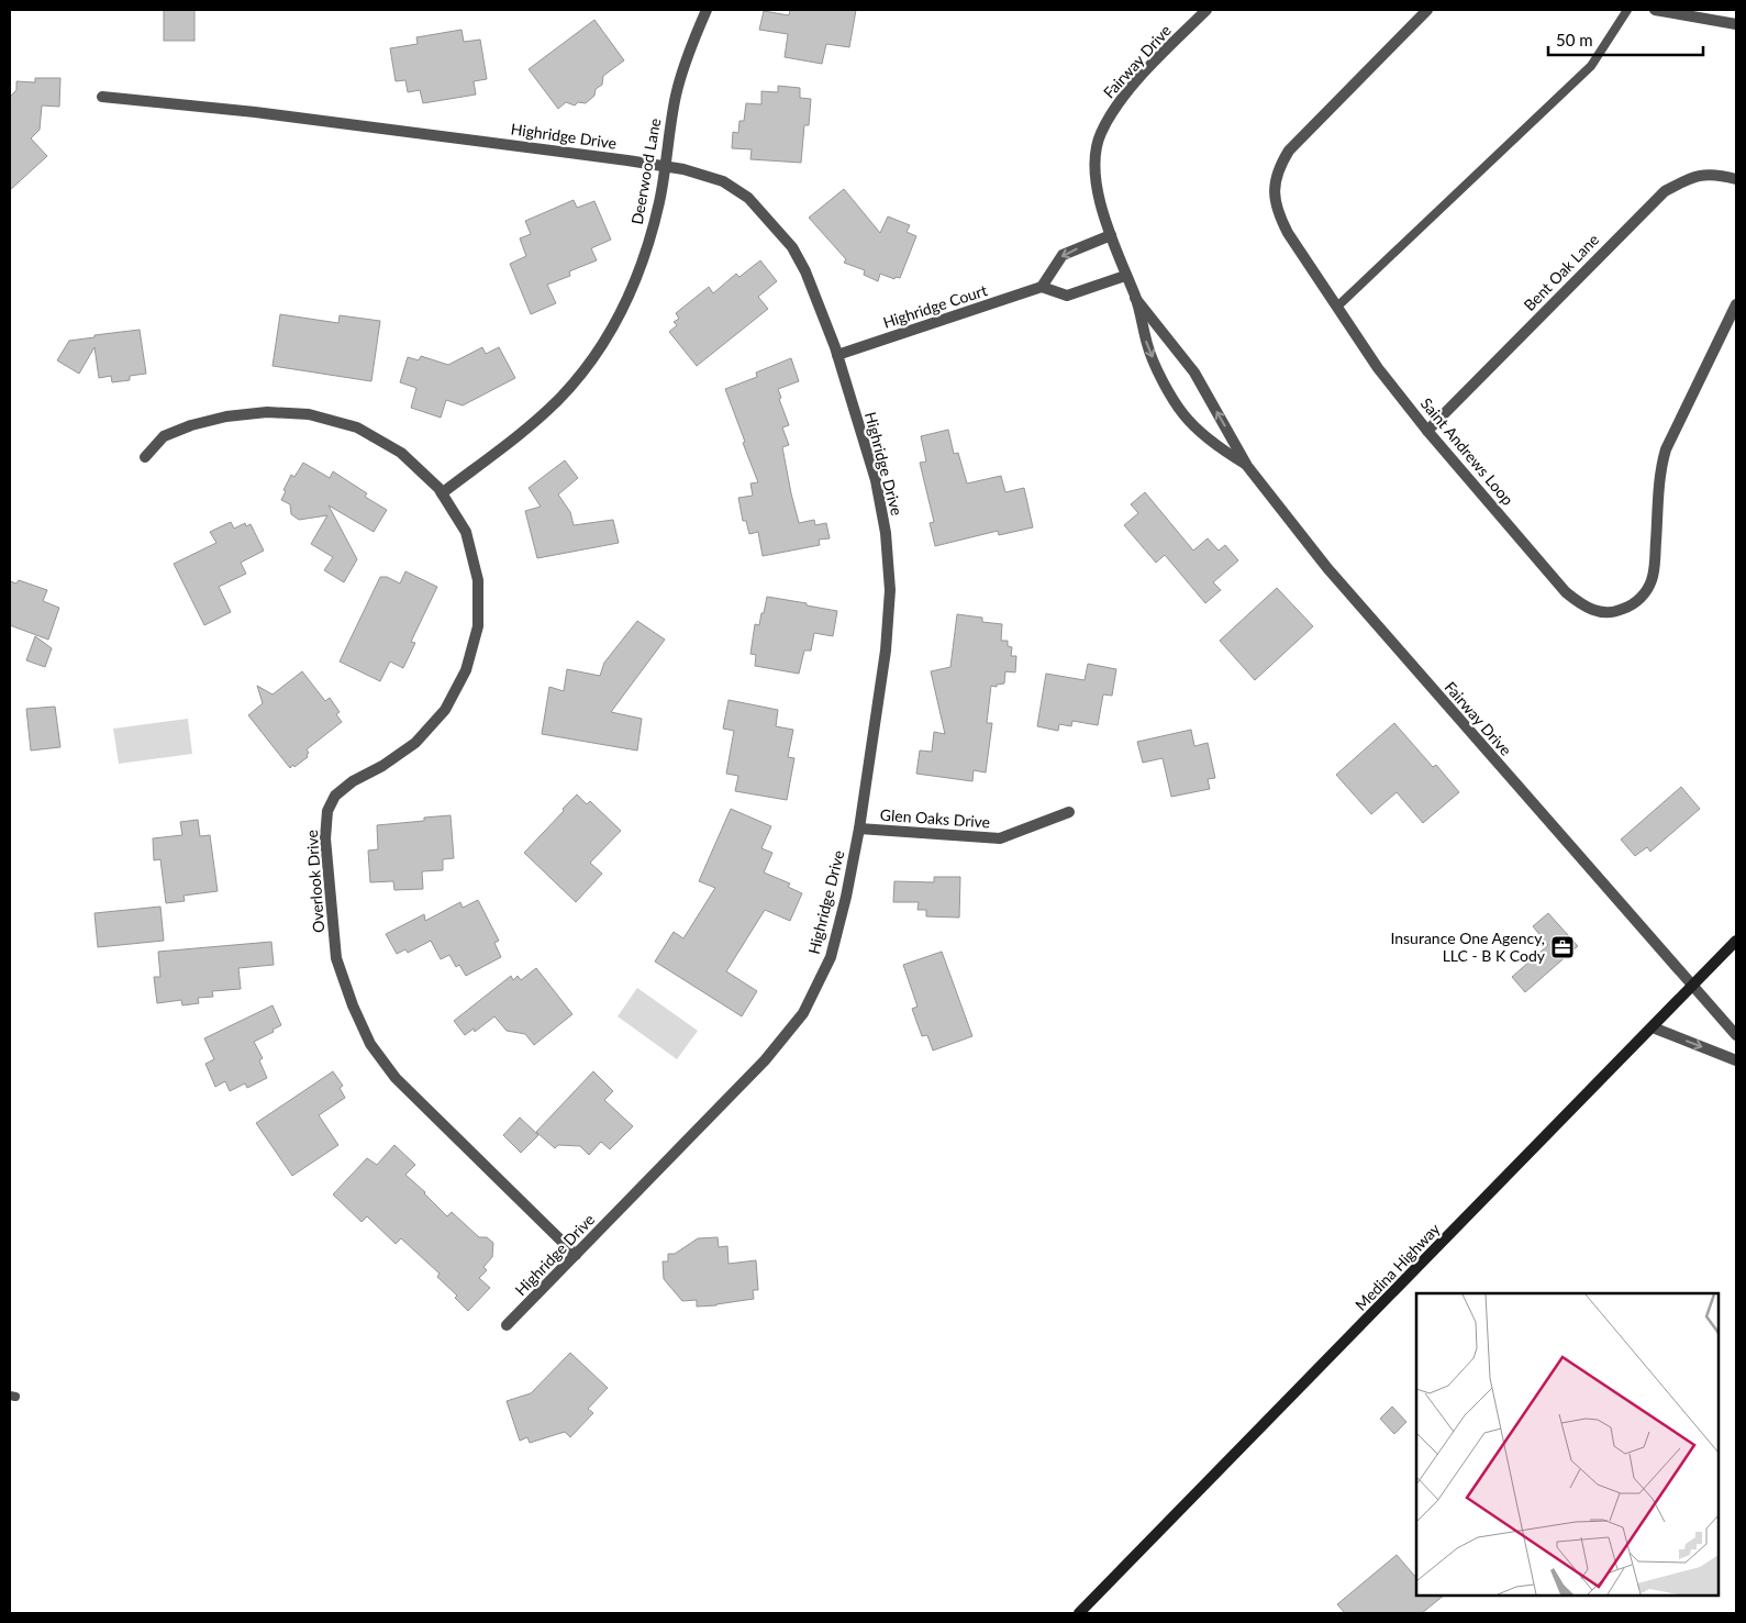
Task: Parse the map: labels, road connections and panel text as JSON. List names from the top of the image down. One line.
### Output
{"streets":{"main road":["Medina Highway"],"street":["Fairway Drive","Highridge Drive","Deerwood Lane","Bent Oak Lane","Highridge Court","Saint Andrews Loop","Glen Oaks Drive","Overlook Drive"]},"crossings":[["Fairway Drive","Medina Highway"],["Highridge Drive","Deerwood Lane"],["Highridge Drive","Highridge Court"],["Highridge Drive","Glen Oaks Drive"],["Highridge Drive","Overlook Drive"],["Deerwood Lane","Overlook Drive"],["Bent Oak Lane","Saint Andrews Loop"]],"places":{"office":["Insurance One Agency, LLC - B K Cody"]},"scale_bar":"50 m"}
